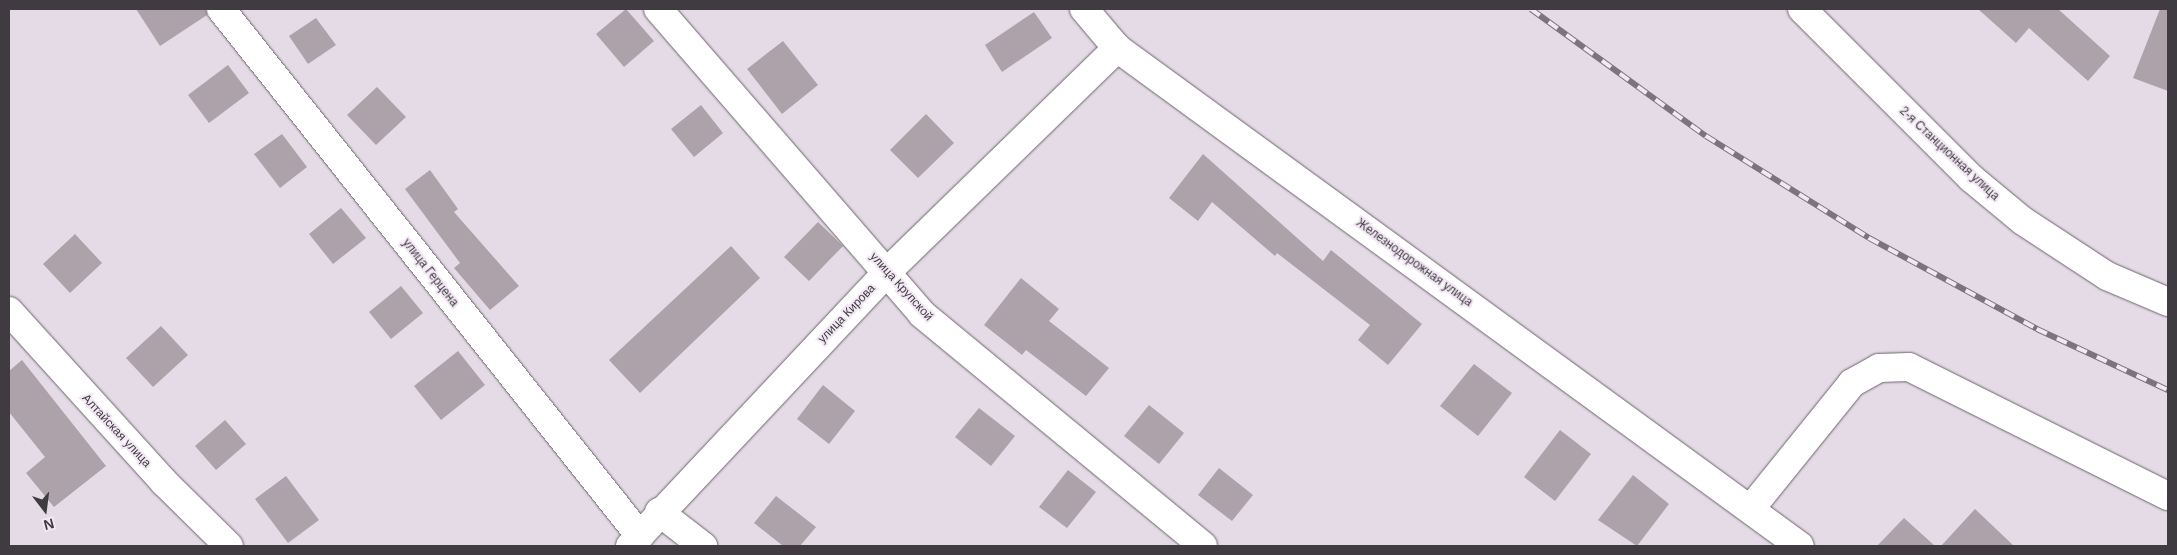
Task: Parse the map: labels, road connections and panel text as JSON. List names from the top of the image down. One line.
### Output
{"streets":{"street":["2-я Станционная улица","Железнодорожная улица","улица Герцена","улица Крупской","улица Кирова","Алтайская улица"]},"crossings":[["Железнодорожная улица","улица Кирова"],["улица Герцена","улица Кирова"],["улица Крупской","улица Кирова"]],"north":"bottom"}
